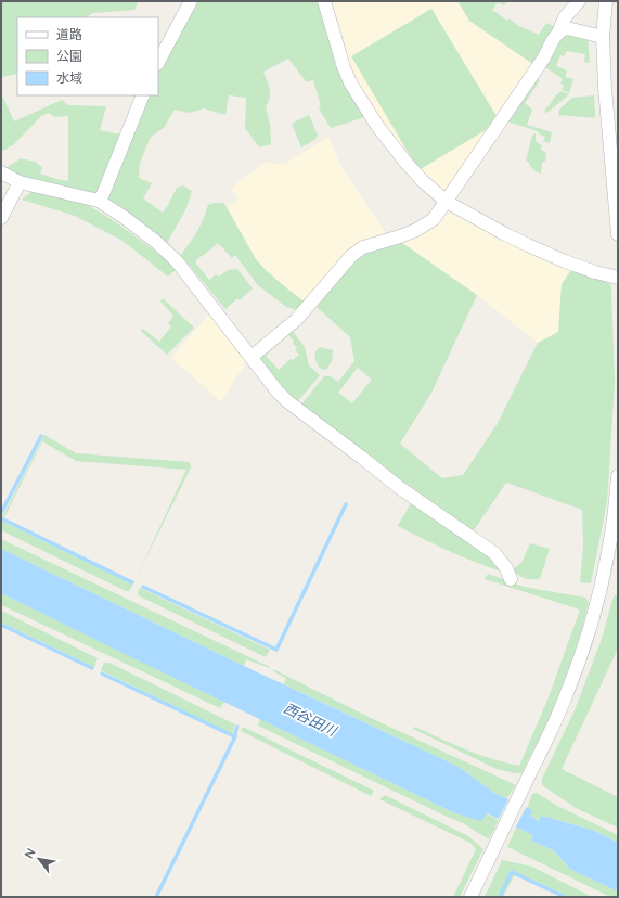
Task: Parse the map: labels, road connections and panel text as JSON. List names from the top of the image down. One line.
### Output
{"water":["西谷田川"],"legend":["道路","公園","水域"],"north":"top left"}
